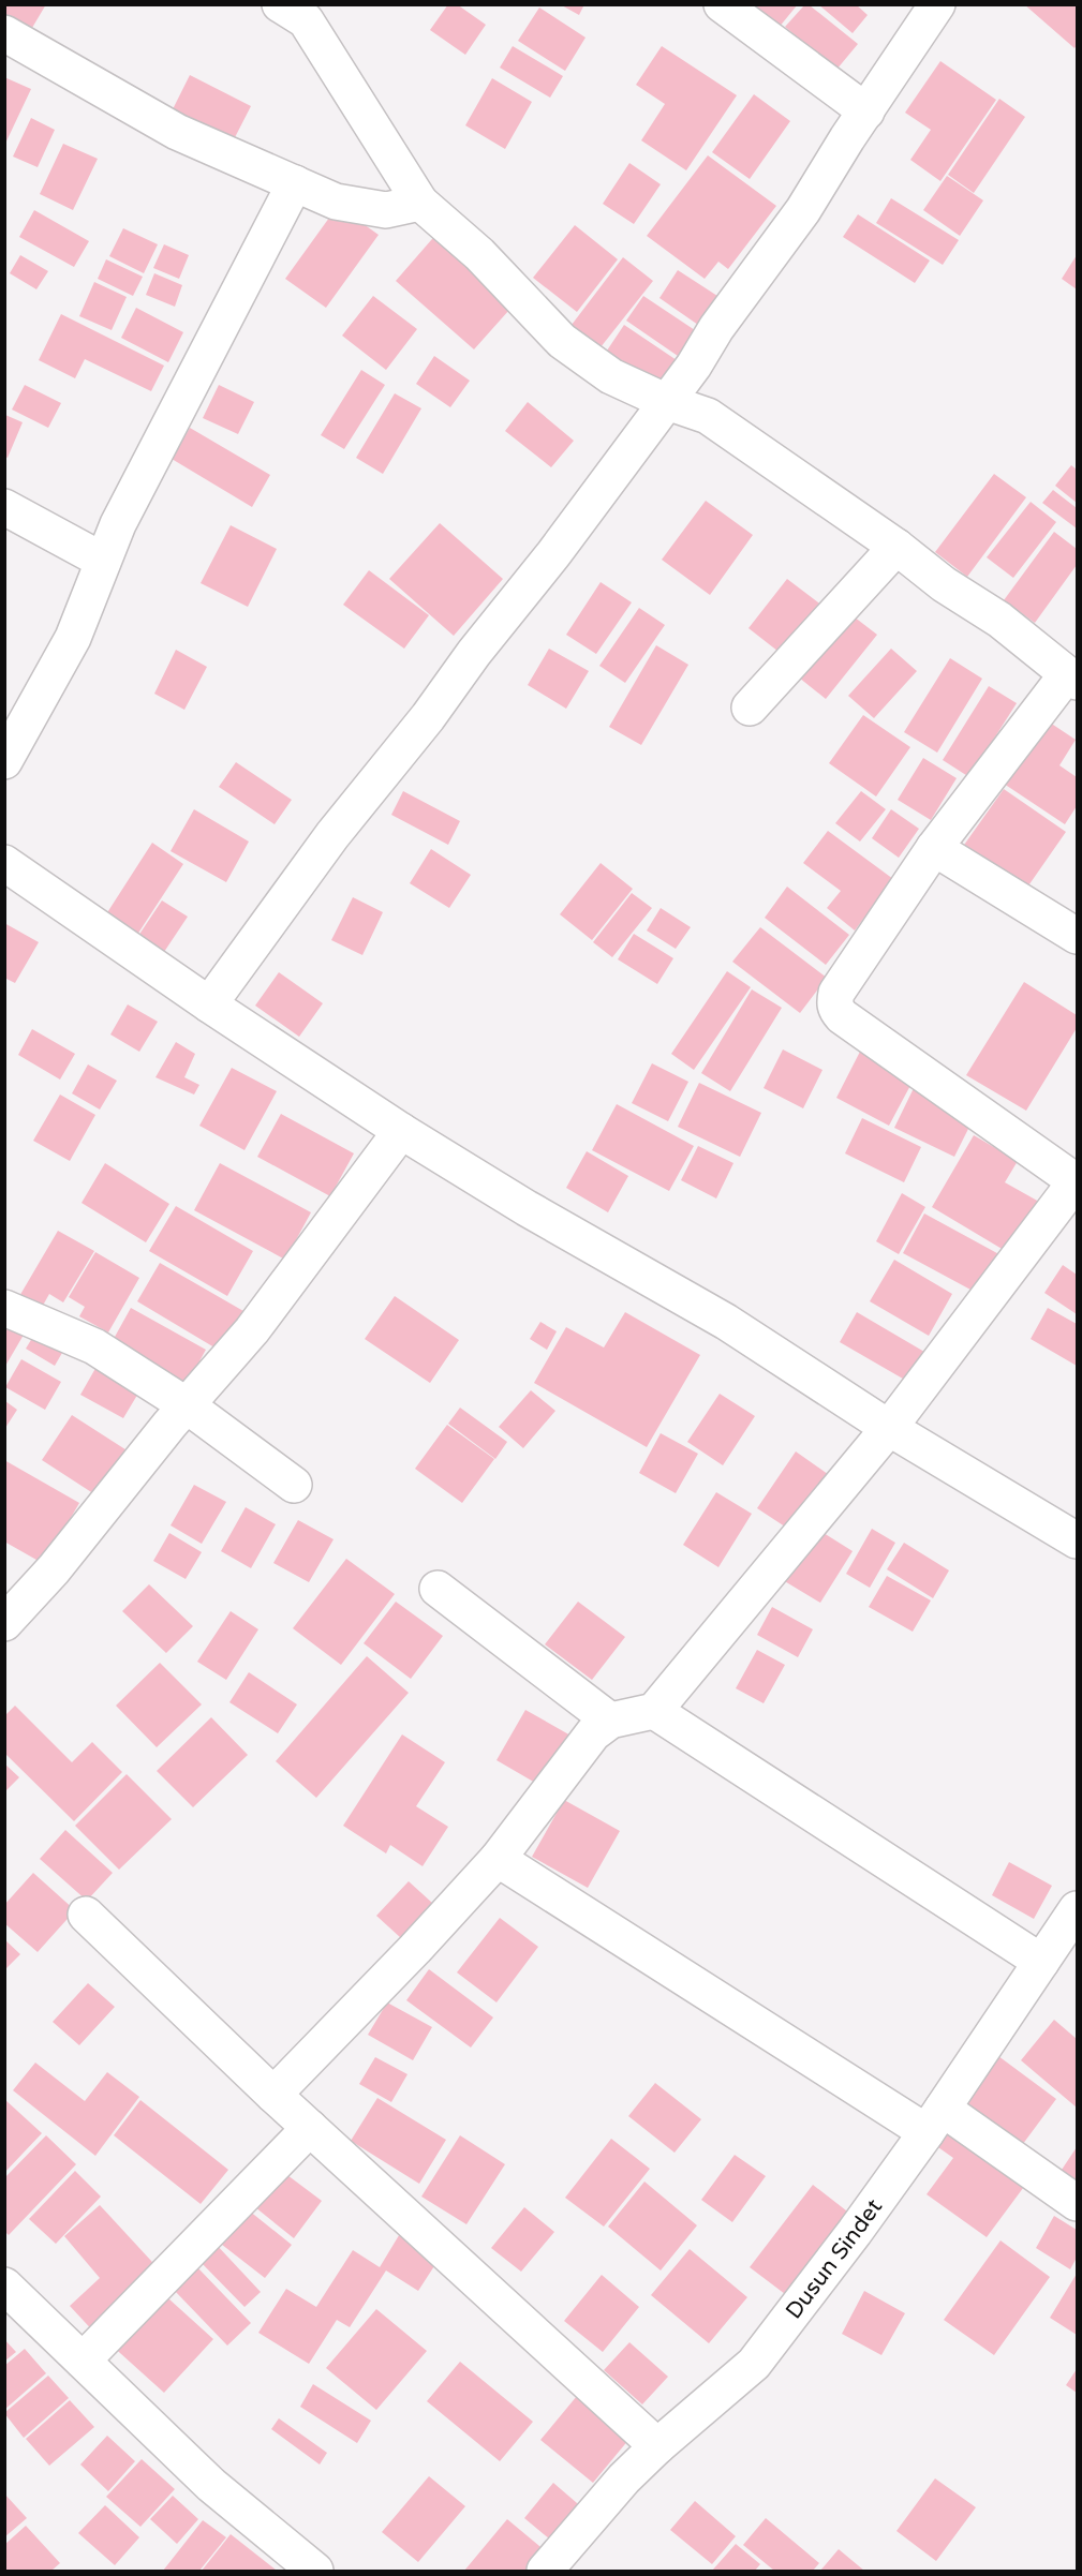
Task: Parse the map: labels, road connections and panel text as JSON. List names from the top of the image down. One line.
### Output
{"streets":{"street":["Dusun Sindet"]}}
